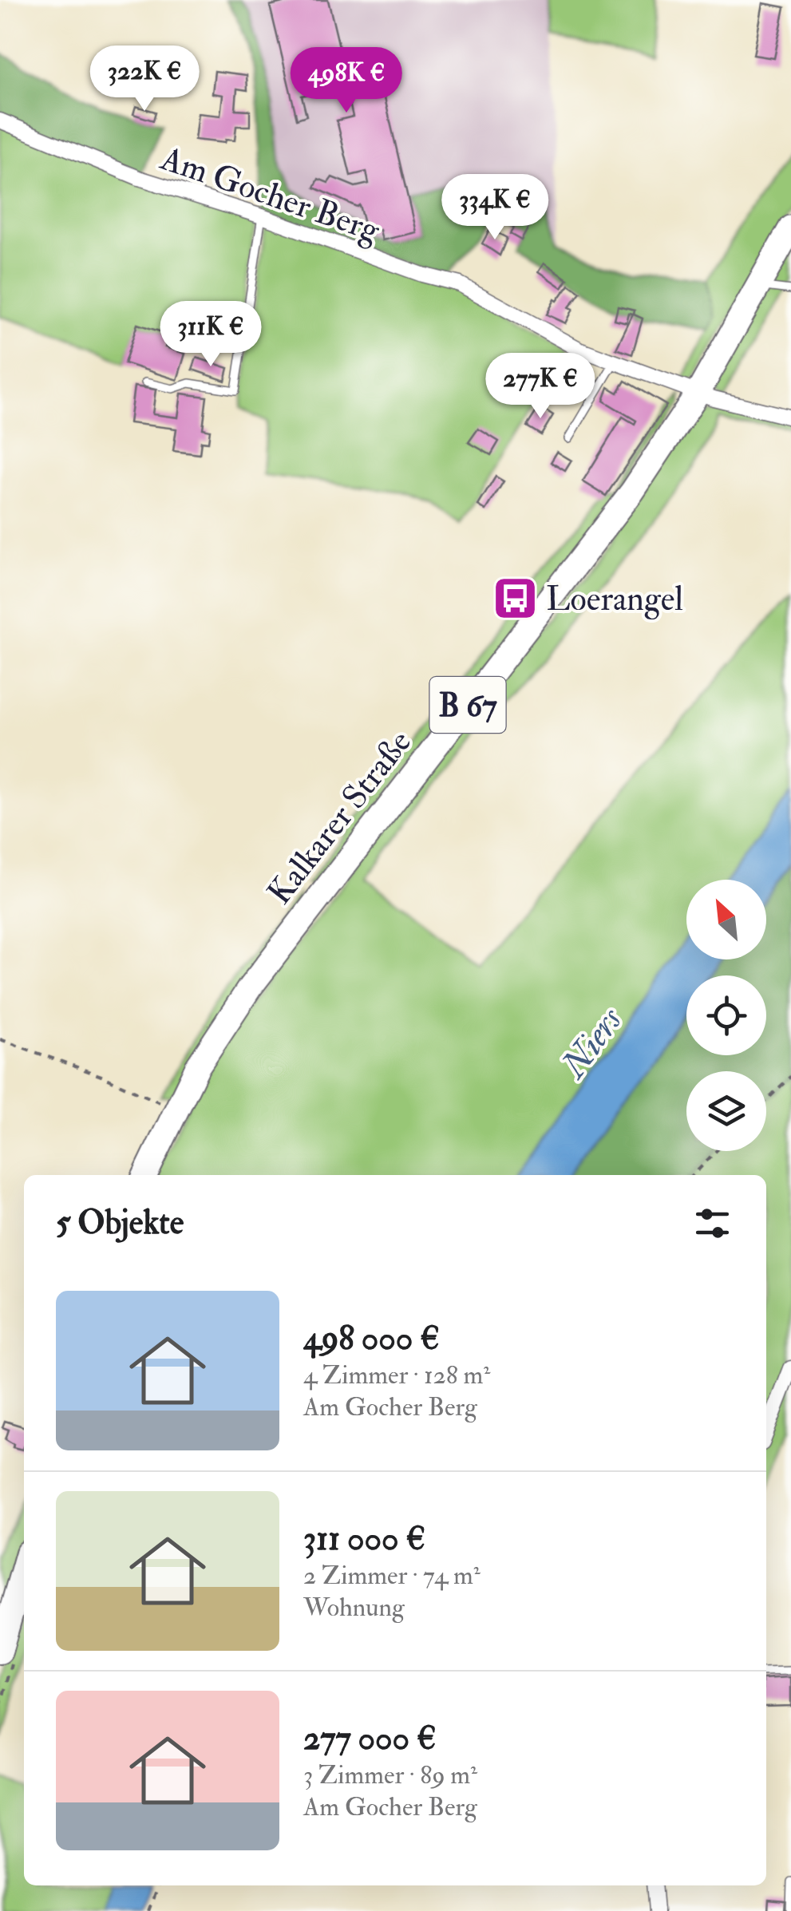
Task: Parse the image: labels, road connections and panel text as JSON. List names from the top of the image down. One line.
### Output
{"streets":{"main road":["B 67","Kalkarer Straße"],"street":["Am Gocher Berg"]},"crossings":[["Am Gocher Berg","Kalkarer Straße"]],"water":["Niers"],"places":{"bus stop":["Loerangel"]},"north":"top left","page":{"price":["322K €","498K €","334K €","311K €","277K €"],"heading":"5 Objekte","list":[{"name":"498 000 €","note":"4 Zimmer · 128 m² · Am Gocher Berg"},{"name":"311 000 €","note":"2 Zimmer · 74 m² · Wohnung"},{"name":"277 000 €","note":"3 Zimmer · 89 m² · Am Gocher Berg"}]}}
